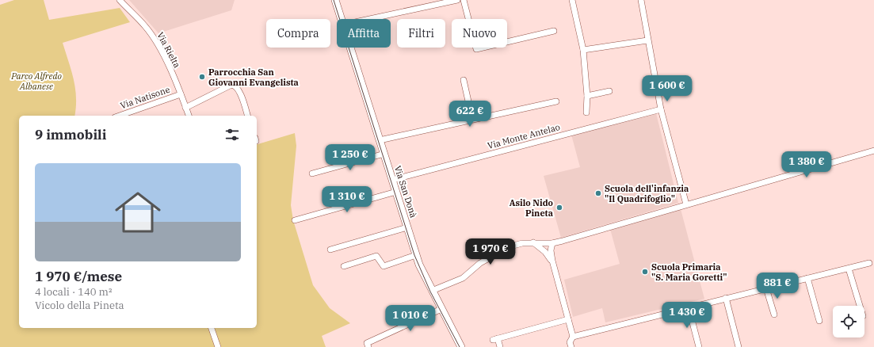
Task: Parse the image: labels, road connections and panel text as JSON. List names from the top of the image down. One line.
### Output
{"streets":{"street":["Via Rielta","Via Natisone","Via Monte Antelao","Via San Donà"]},"crossings":[["Via Rielta","Via Natisone"],["Via Monte Antelao","Via San Donà"]],"parks":["Parco Alfredo Albanese"],"places":["Parrocchia San Giovanni Evangelista","Scuola dell'infanzia \"Il Quadrifoglio\"","Asilo Nido Pineta","Scuola Primaria \"S. Maria Goretti\""],"page":{"chip":["Compra","Affitta","Filtri","Nuovo"],"price":["1 600 €","622 €","1 250 €","1 380 €","1 310 €","1 970 €","881 €","1 430 €","1 010 €"],"heading":"9 immobili","list":[{"name":"1 970 €/mese","note":"4 locali · 140 m² · Vicolo della Pineta"}]}}
